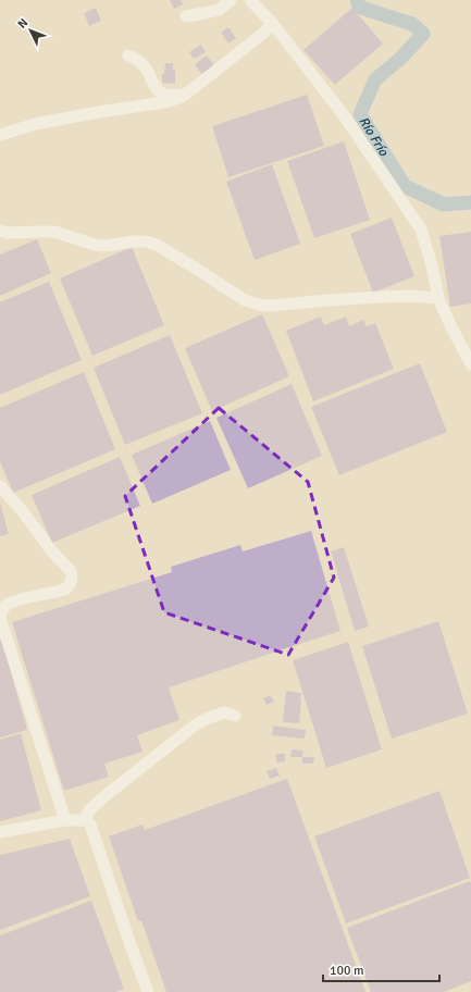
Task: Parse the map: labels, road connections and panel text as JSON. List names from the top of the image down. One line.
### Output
{"water":["Río Frío"],"scale_bar":"100 m","north":"top left"}
